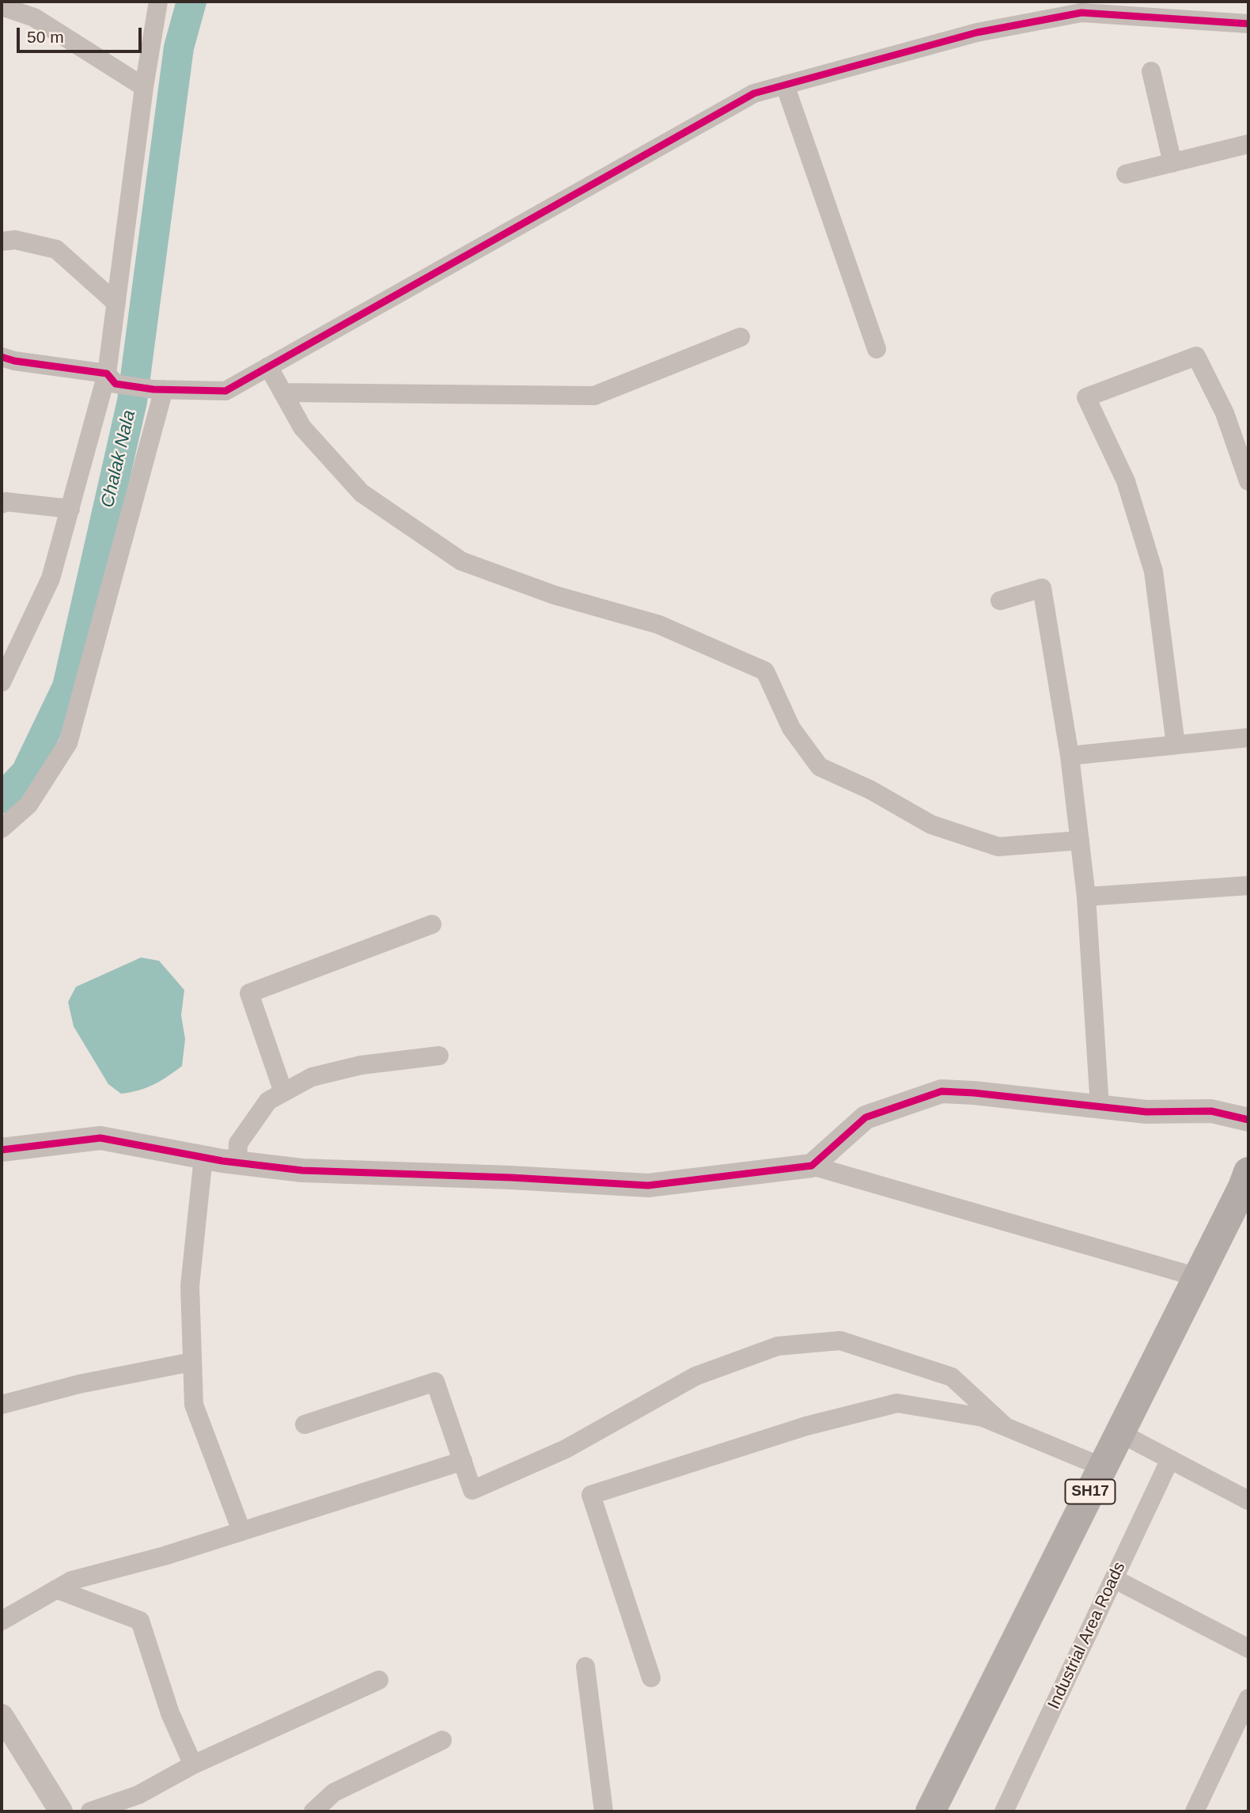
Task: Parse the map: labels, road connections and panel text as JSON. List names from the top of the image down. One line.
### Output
{"streets":{"main road":["SH17"],"street":["Industrial Area Roads"]},"water":["Chalak Nala"],"scale_bar":"50 m"}
